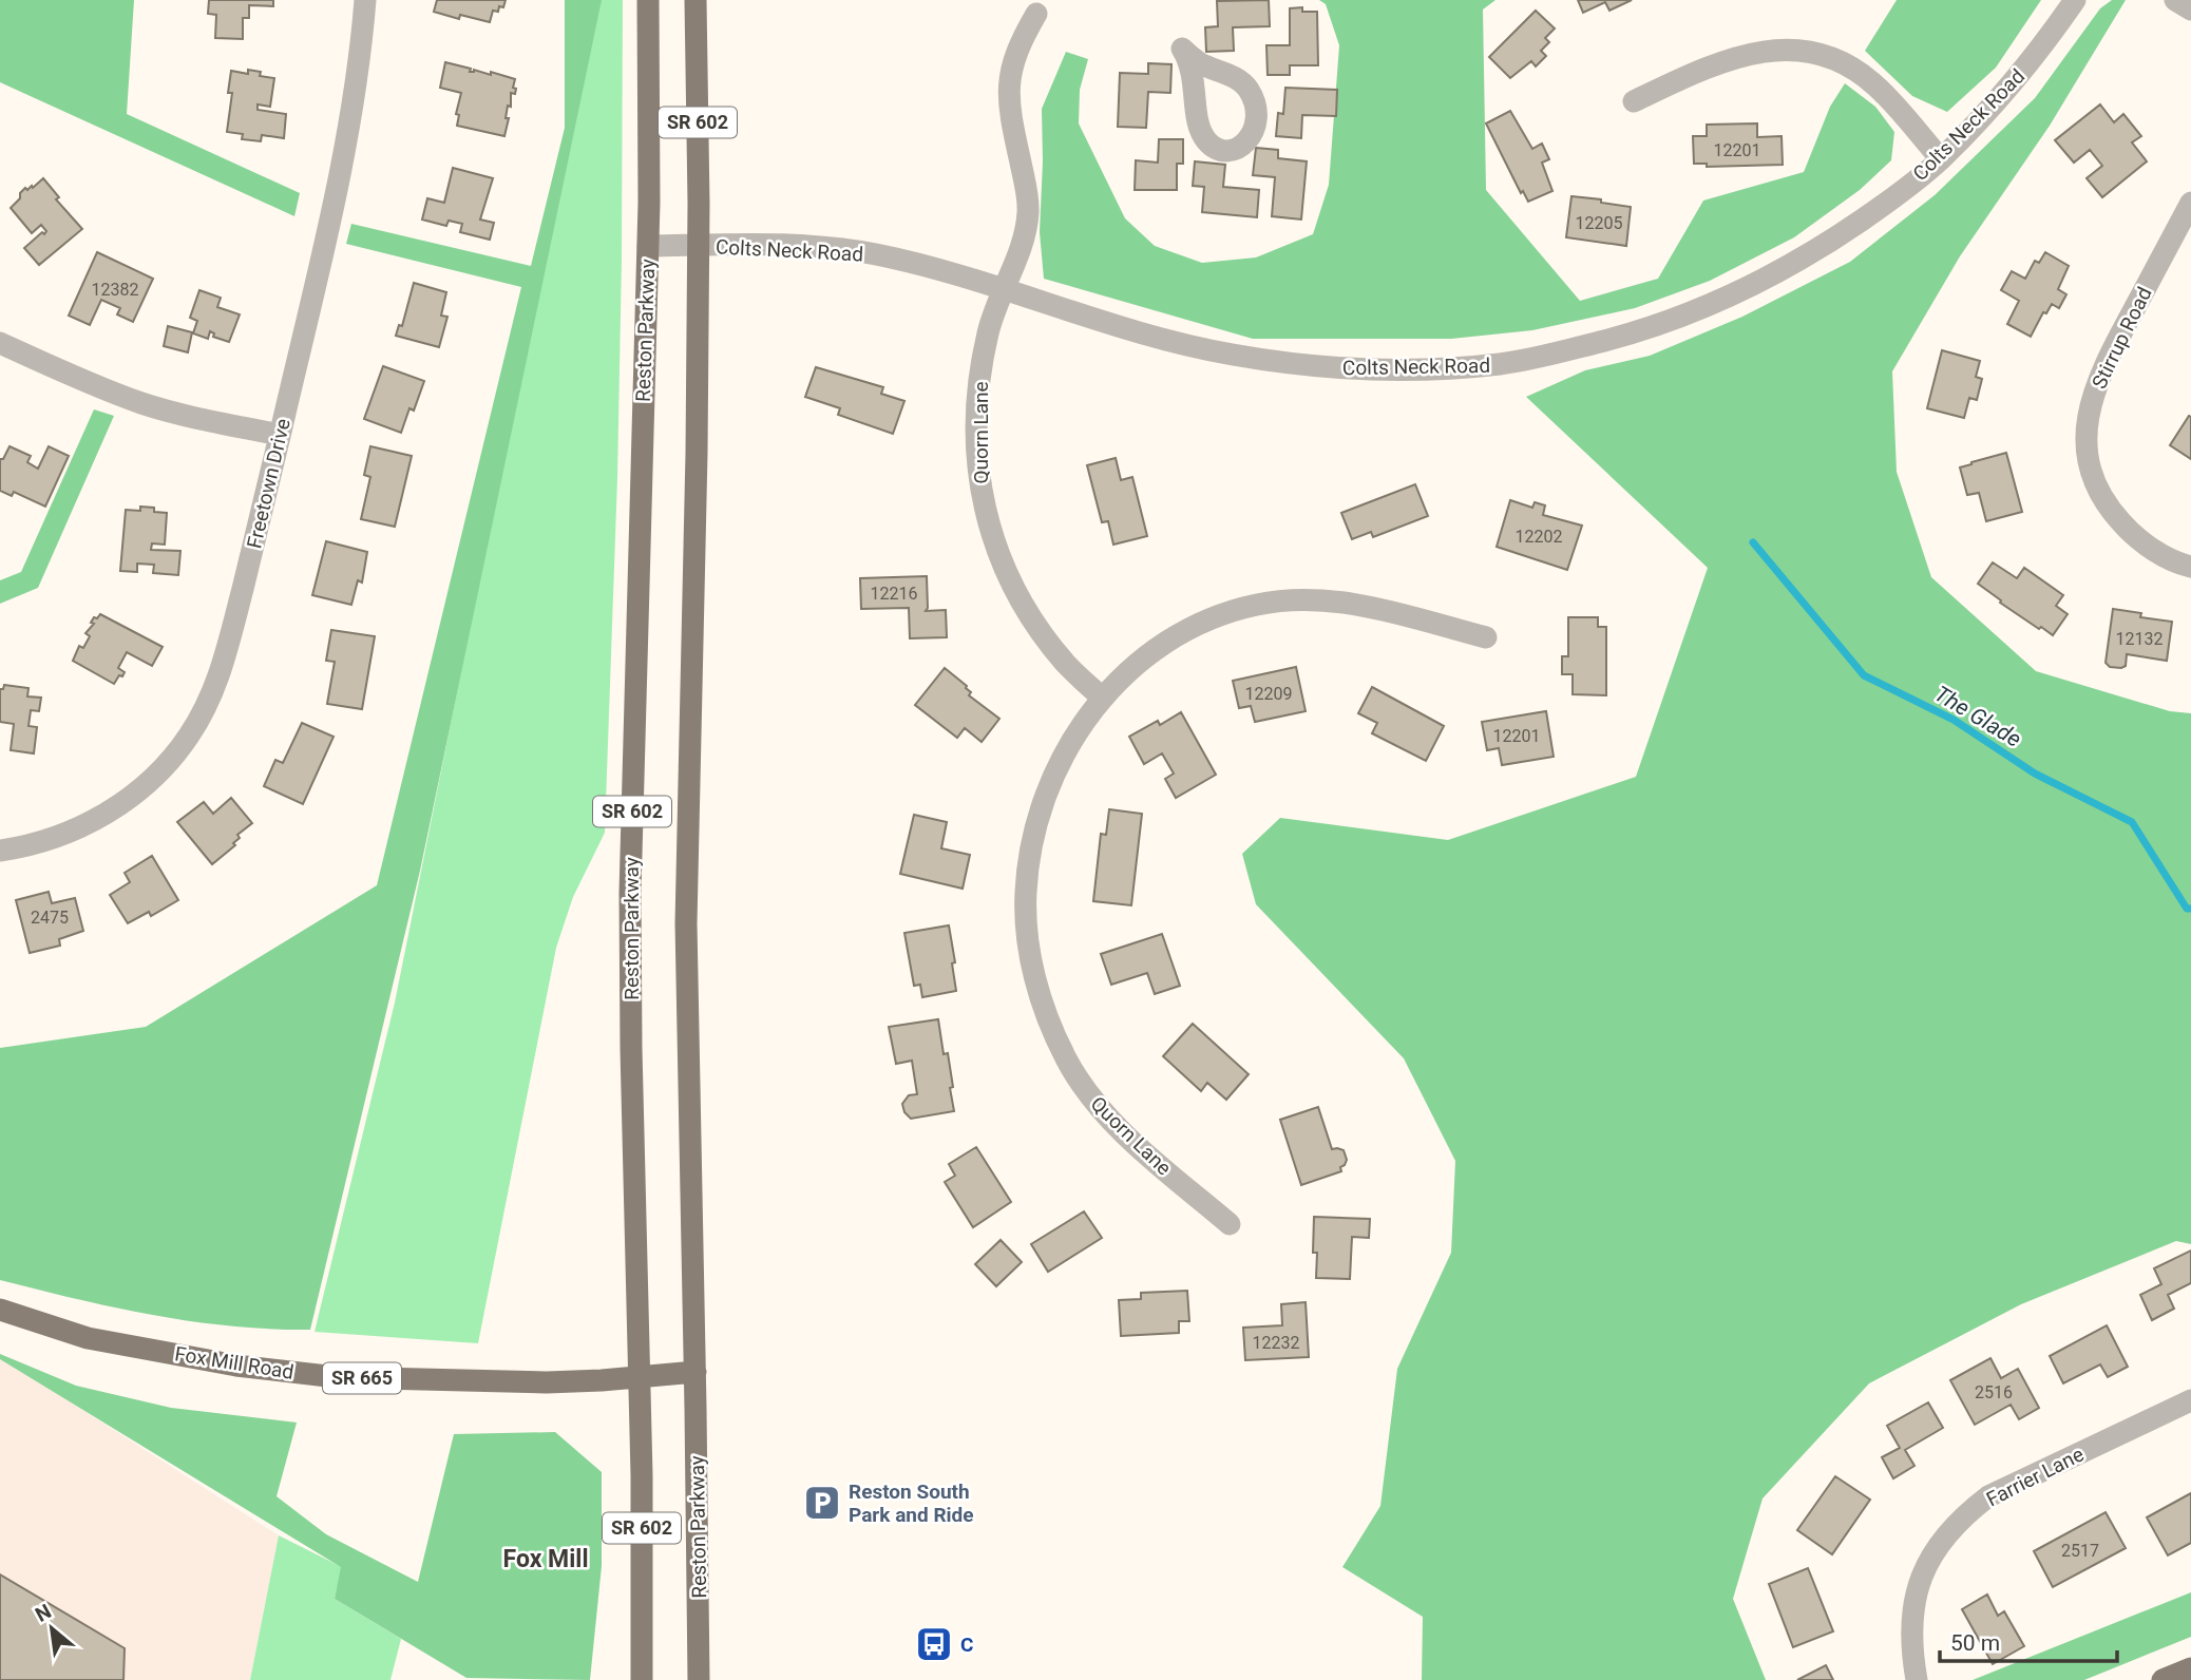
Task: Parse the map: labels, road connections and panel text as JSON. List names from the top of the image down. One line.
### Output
{"streets":{"main road":["SR 602","Reston Parkway","Fox Mill Road","SR 665"],"street":["Colts Neck Road","Stirrup Road","Quorn Lane","Freetown Drive","Farrier Lane"]},"crossings":[["Colts Neck Road","Reston Parkway"],["Colts Neck Road","Quorn Lane"],["Reston Parkway","Fox Mill Road"]],"districts":["Fox Mill"],"water":["The Glade"],"places":{"parking":["Reston South Park and Ride"],"bus stop":["C"]},"house_numbers":["12201","12205","12382","12202","12216","12132","12209","12201","2475","12232","2516","2517"],"scale_bar":"50 m","north":"top left"}
